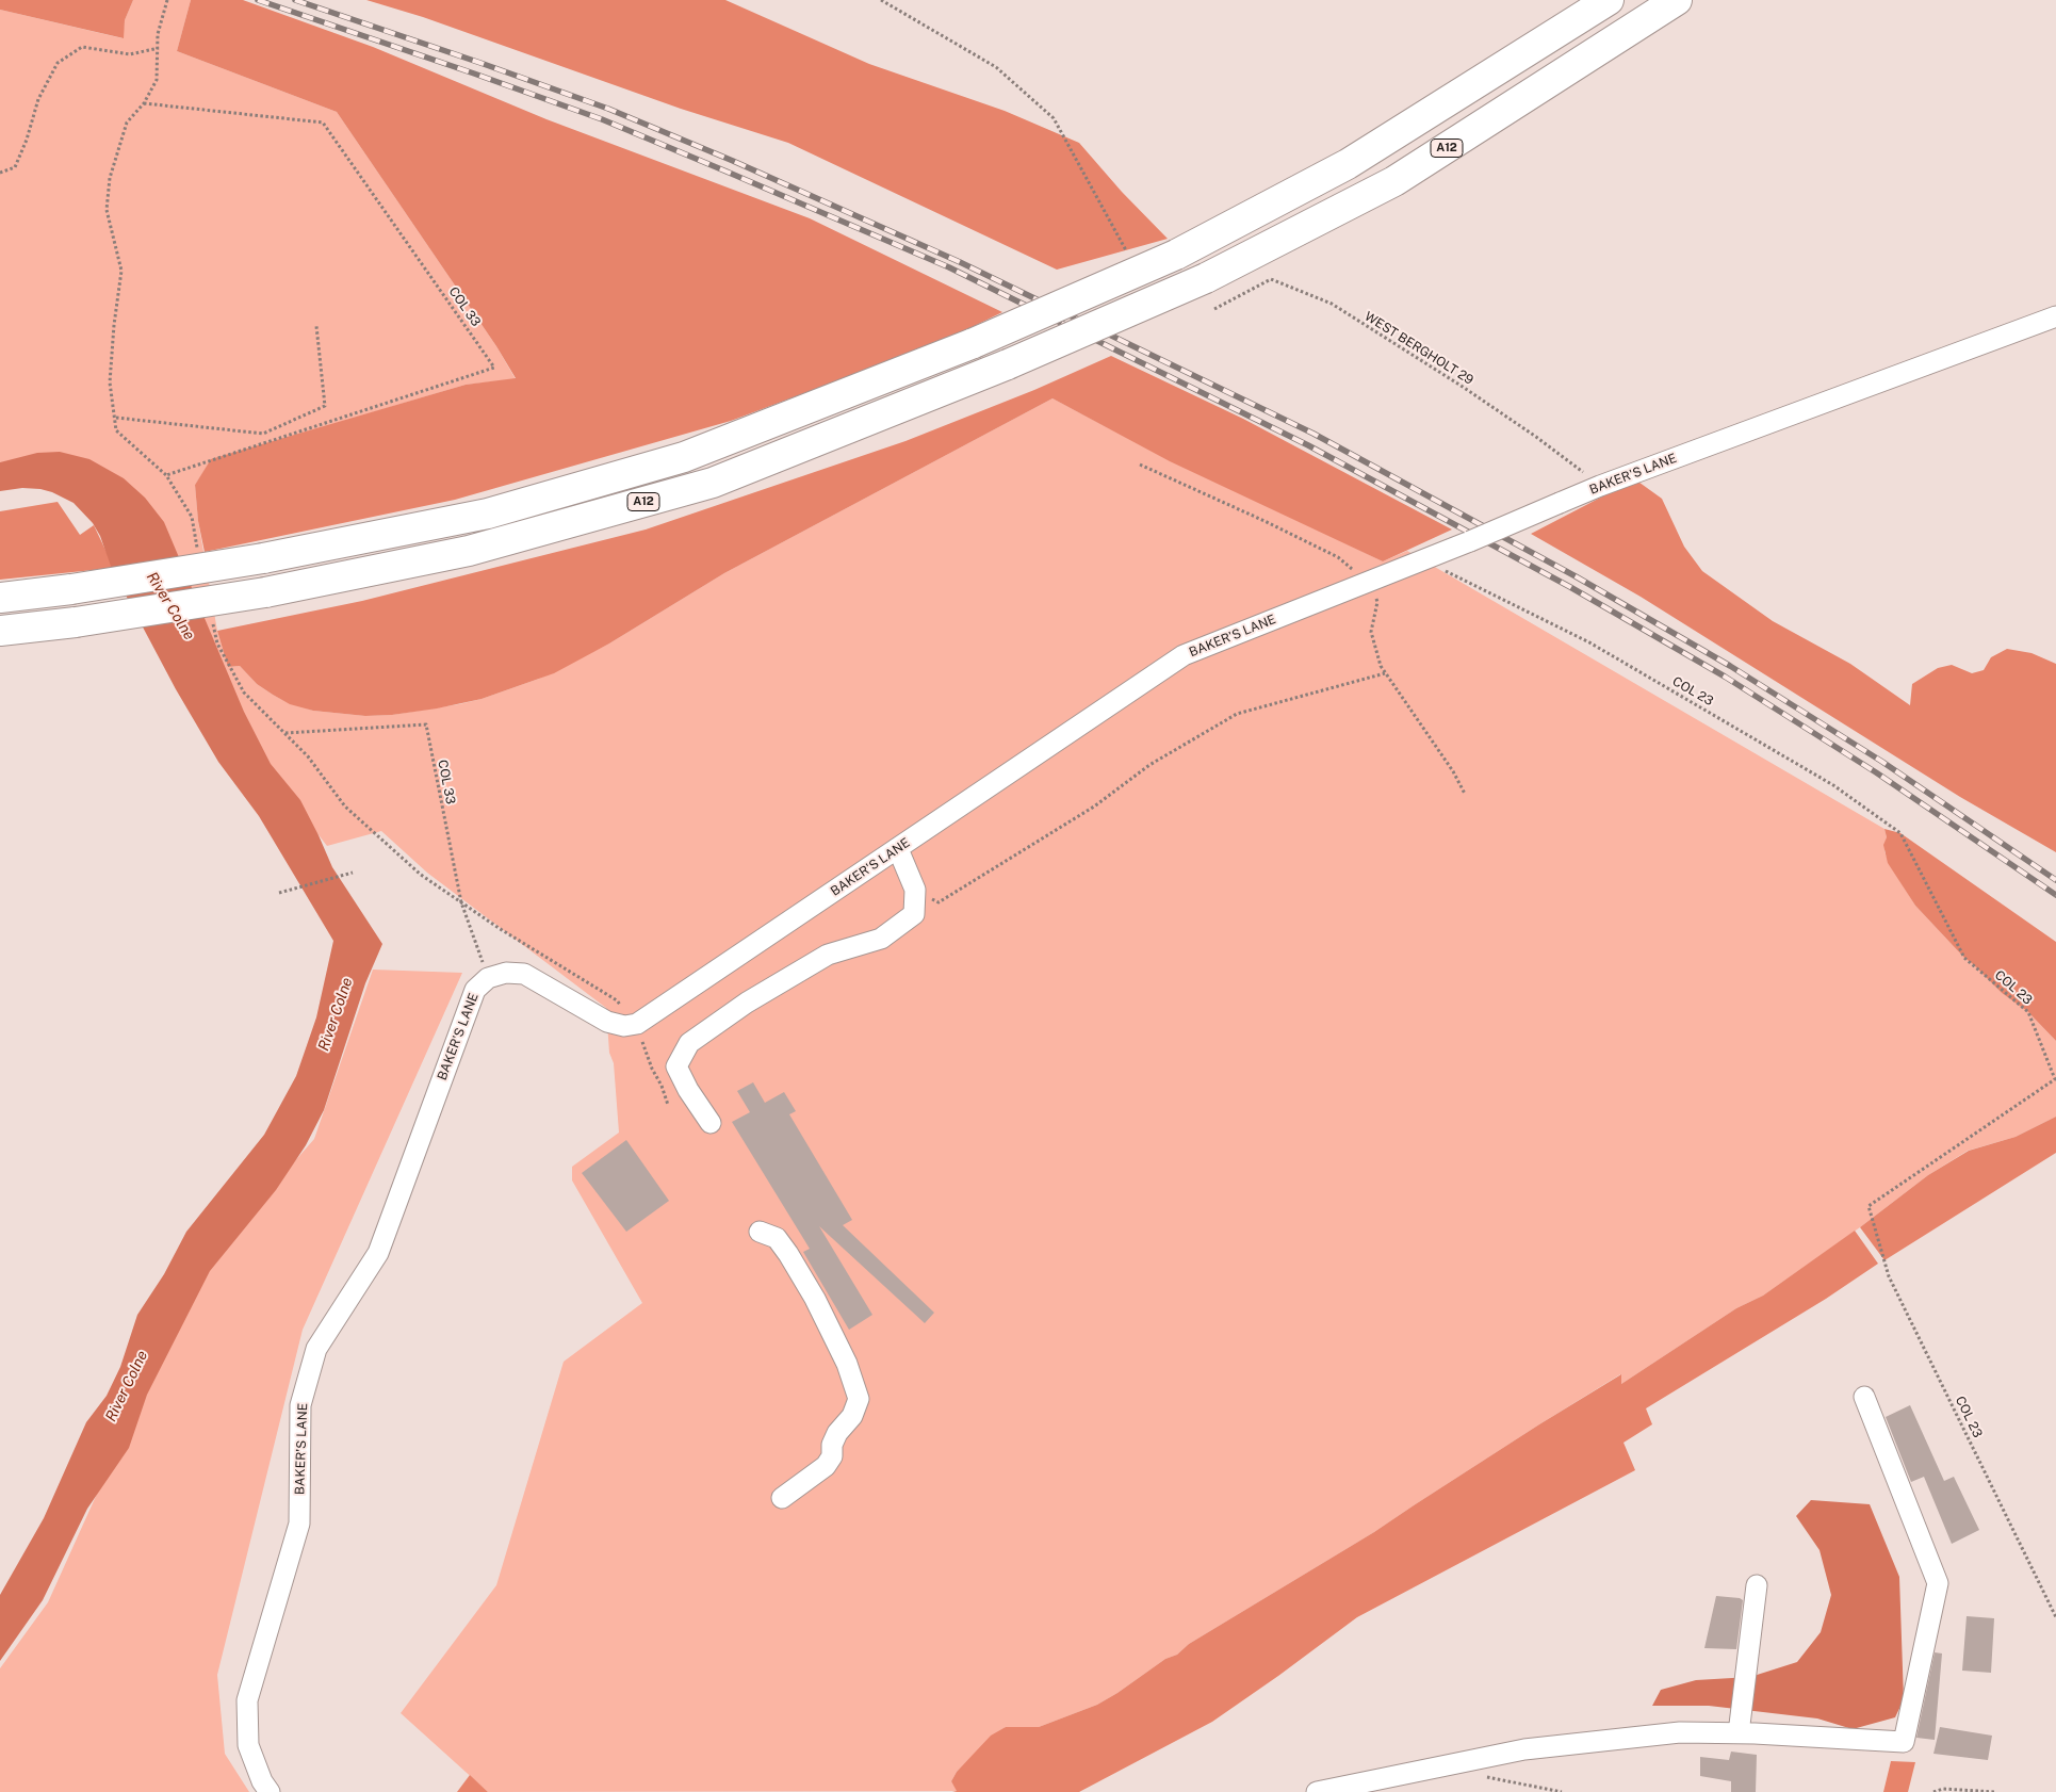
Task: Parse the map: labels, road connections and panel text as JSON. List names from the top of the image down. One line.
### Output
{"streets":{"highway":["A12"],"street":["BAKER'S LANE"],"path":["COL 33","WEST BERGHOLT 29","COL 23"]},"crossings":[["COL 33","BAKER'S LANE"],["WEST BERGHOLT 29","BAKER'S LANE"],["BAKER'S LANE","COL 23"]],"water":["River Colne"]}
